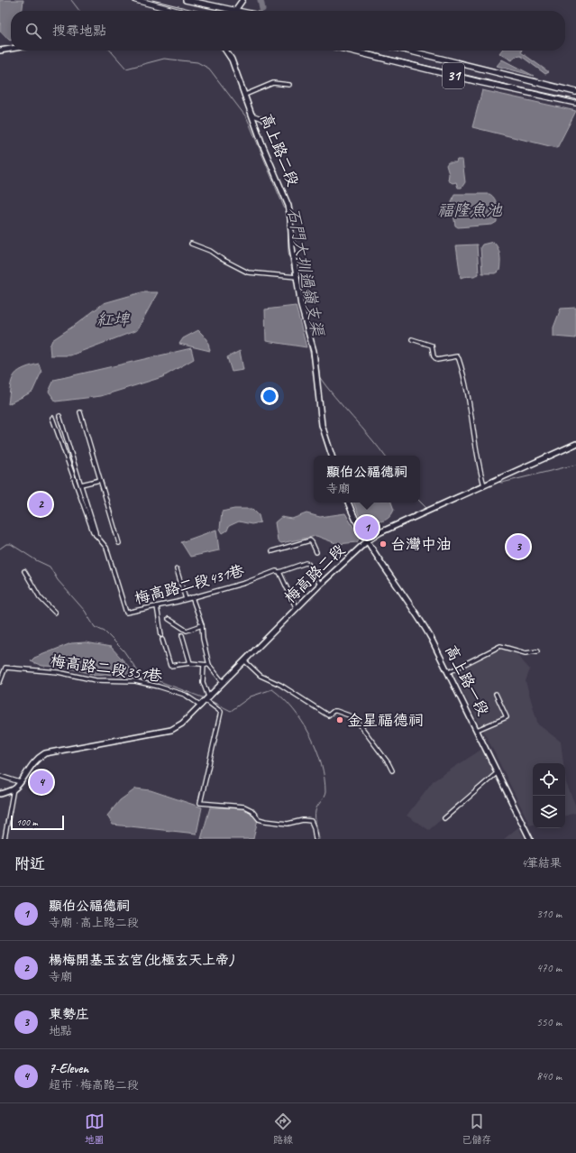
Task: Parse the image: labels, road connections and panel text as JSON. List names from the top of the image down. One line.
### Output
{"streets":{"main road":["31"],"street":["高上路二段","梅高路二段","梅高路二段431巷","梅高路二段351巷","高上路一段"]},"crossings":[["梅高路二段","梅高路二段431巷"],["梅高路二段","梅高路二段351巷"],["梅高路二段","高上路一段"]],"water":["福隆魚池","石門大圳過嶺支渠","紅埤"],"places":["台灣中油","金星福德祠"],"scale_bar":"100 m","page":{"search":"搜尋地點","popup":["顯伯公福德祠","寺廟"],"pins":["2","1","3","4"],"scale":"100 m","heading":["附近","4筆結果"],"list":[{"mark":"1","name":"顯伯公福德祠","note":"寺廟 · 高上路二段","value":"310 m"},{"mark":"2","name":"楊梅開基玉玄宮(北極玄天上帝)","note":"寺廟","value":"470 m"},{"mark":"3","name":"東勢庄","note":"地點","value":"550 m"},{"mark":"4","name":"7-Eleven","note":"超市 · 梅高路二段","value":"840 m"}],"nav":["地圖","路線","已儲存"]}}
